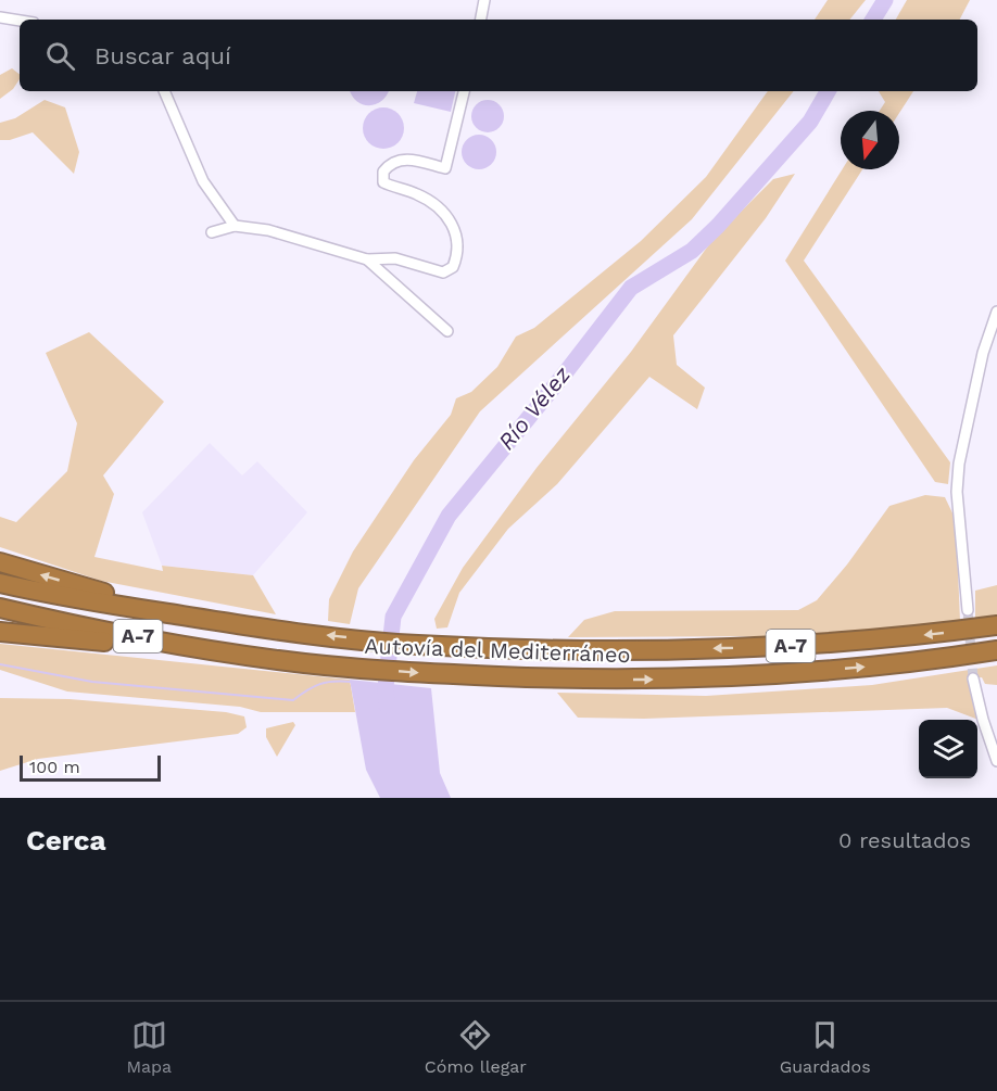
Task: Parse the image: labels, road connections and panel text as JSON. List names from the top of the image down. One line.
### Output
{"streets":{"highway":["A-7","Autovía del Mediterráneo"]},"water":["Río Vélez"],"scale_bar":"100 m","north":"bottom","page":{"search":"Buscar aquí","scale":"100 m","heading":["Cerca","0 resultados"],"nav":["Mapa","Cómo llegar","Guardados"]}}
